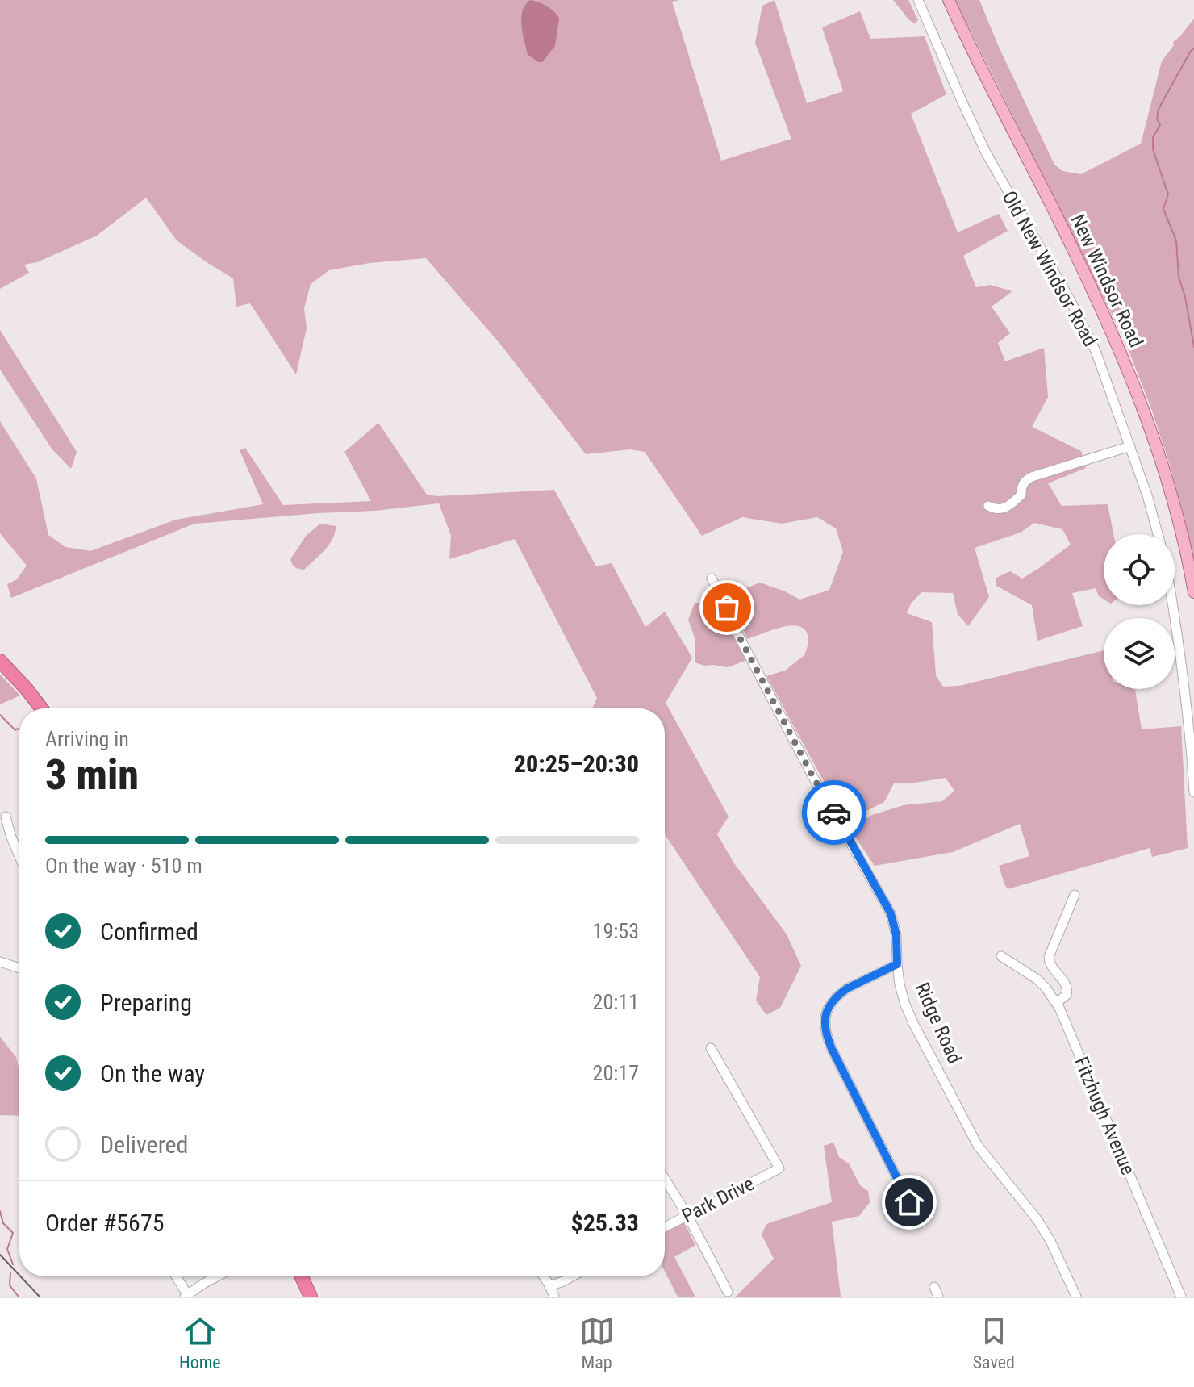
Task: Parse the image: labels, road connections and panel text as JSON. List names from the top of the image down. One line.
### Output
{"streets":{"main road":["New Windsor Road"],"street":["Old New Windsor Road","Ridge Road","Fitzhugh Avenue","Park Drive"]},"page":{"heading":["3 min","Arriving in","20:25–20:30"],"panel":["Order #5675","$25.33"],"bar":"On the way · 510 m","list":[["Confirmed","19:53"],["Preparing","20:11"],["On the way","20:17"],"Delivered"],"tabs":["Home","Map","Saved"]}}
